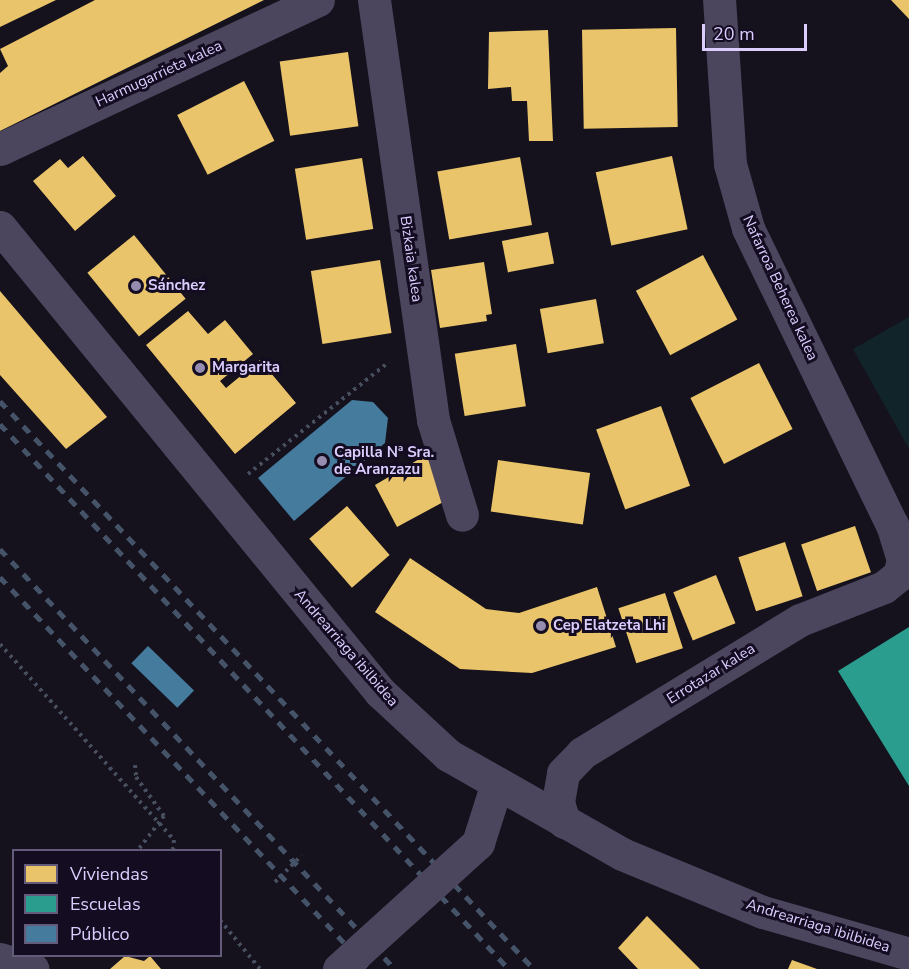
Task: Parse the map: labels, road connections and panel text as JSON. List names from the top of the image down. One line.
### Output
{"streets":{"street":["Harmugarrieta kalea","Bizkaia kalea","Nafarroa Beherea kalea","Andrearriaga ibilbidea","Errotazar kalea"]},"crossings":[["Nafarroa Beherea kalea","Errotazar kalea"],["Andrearriaga ibilbidea","Errotazar kalea"]],"places":["Sánchez","Margarita","Capilla Nª Sra. de Aranzazu","Cep Elatzeta Lhi"],"legend":["Viviendas","Escuelas","Público"],"scale_bar":"20 m"}
